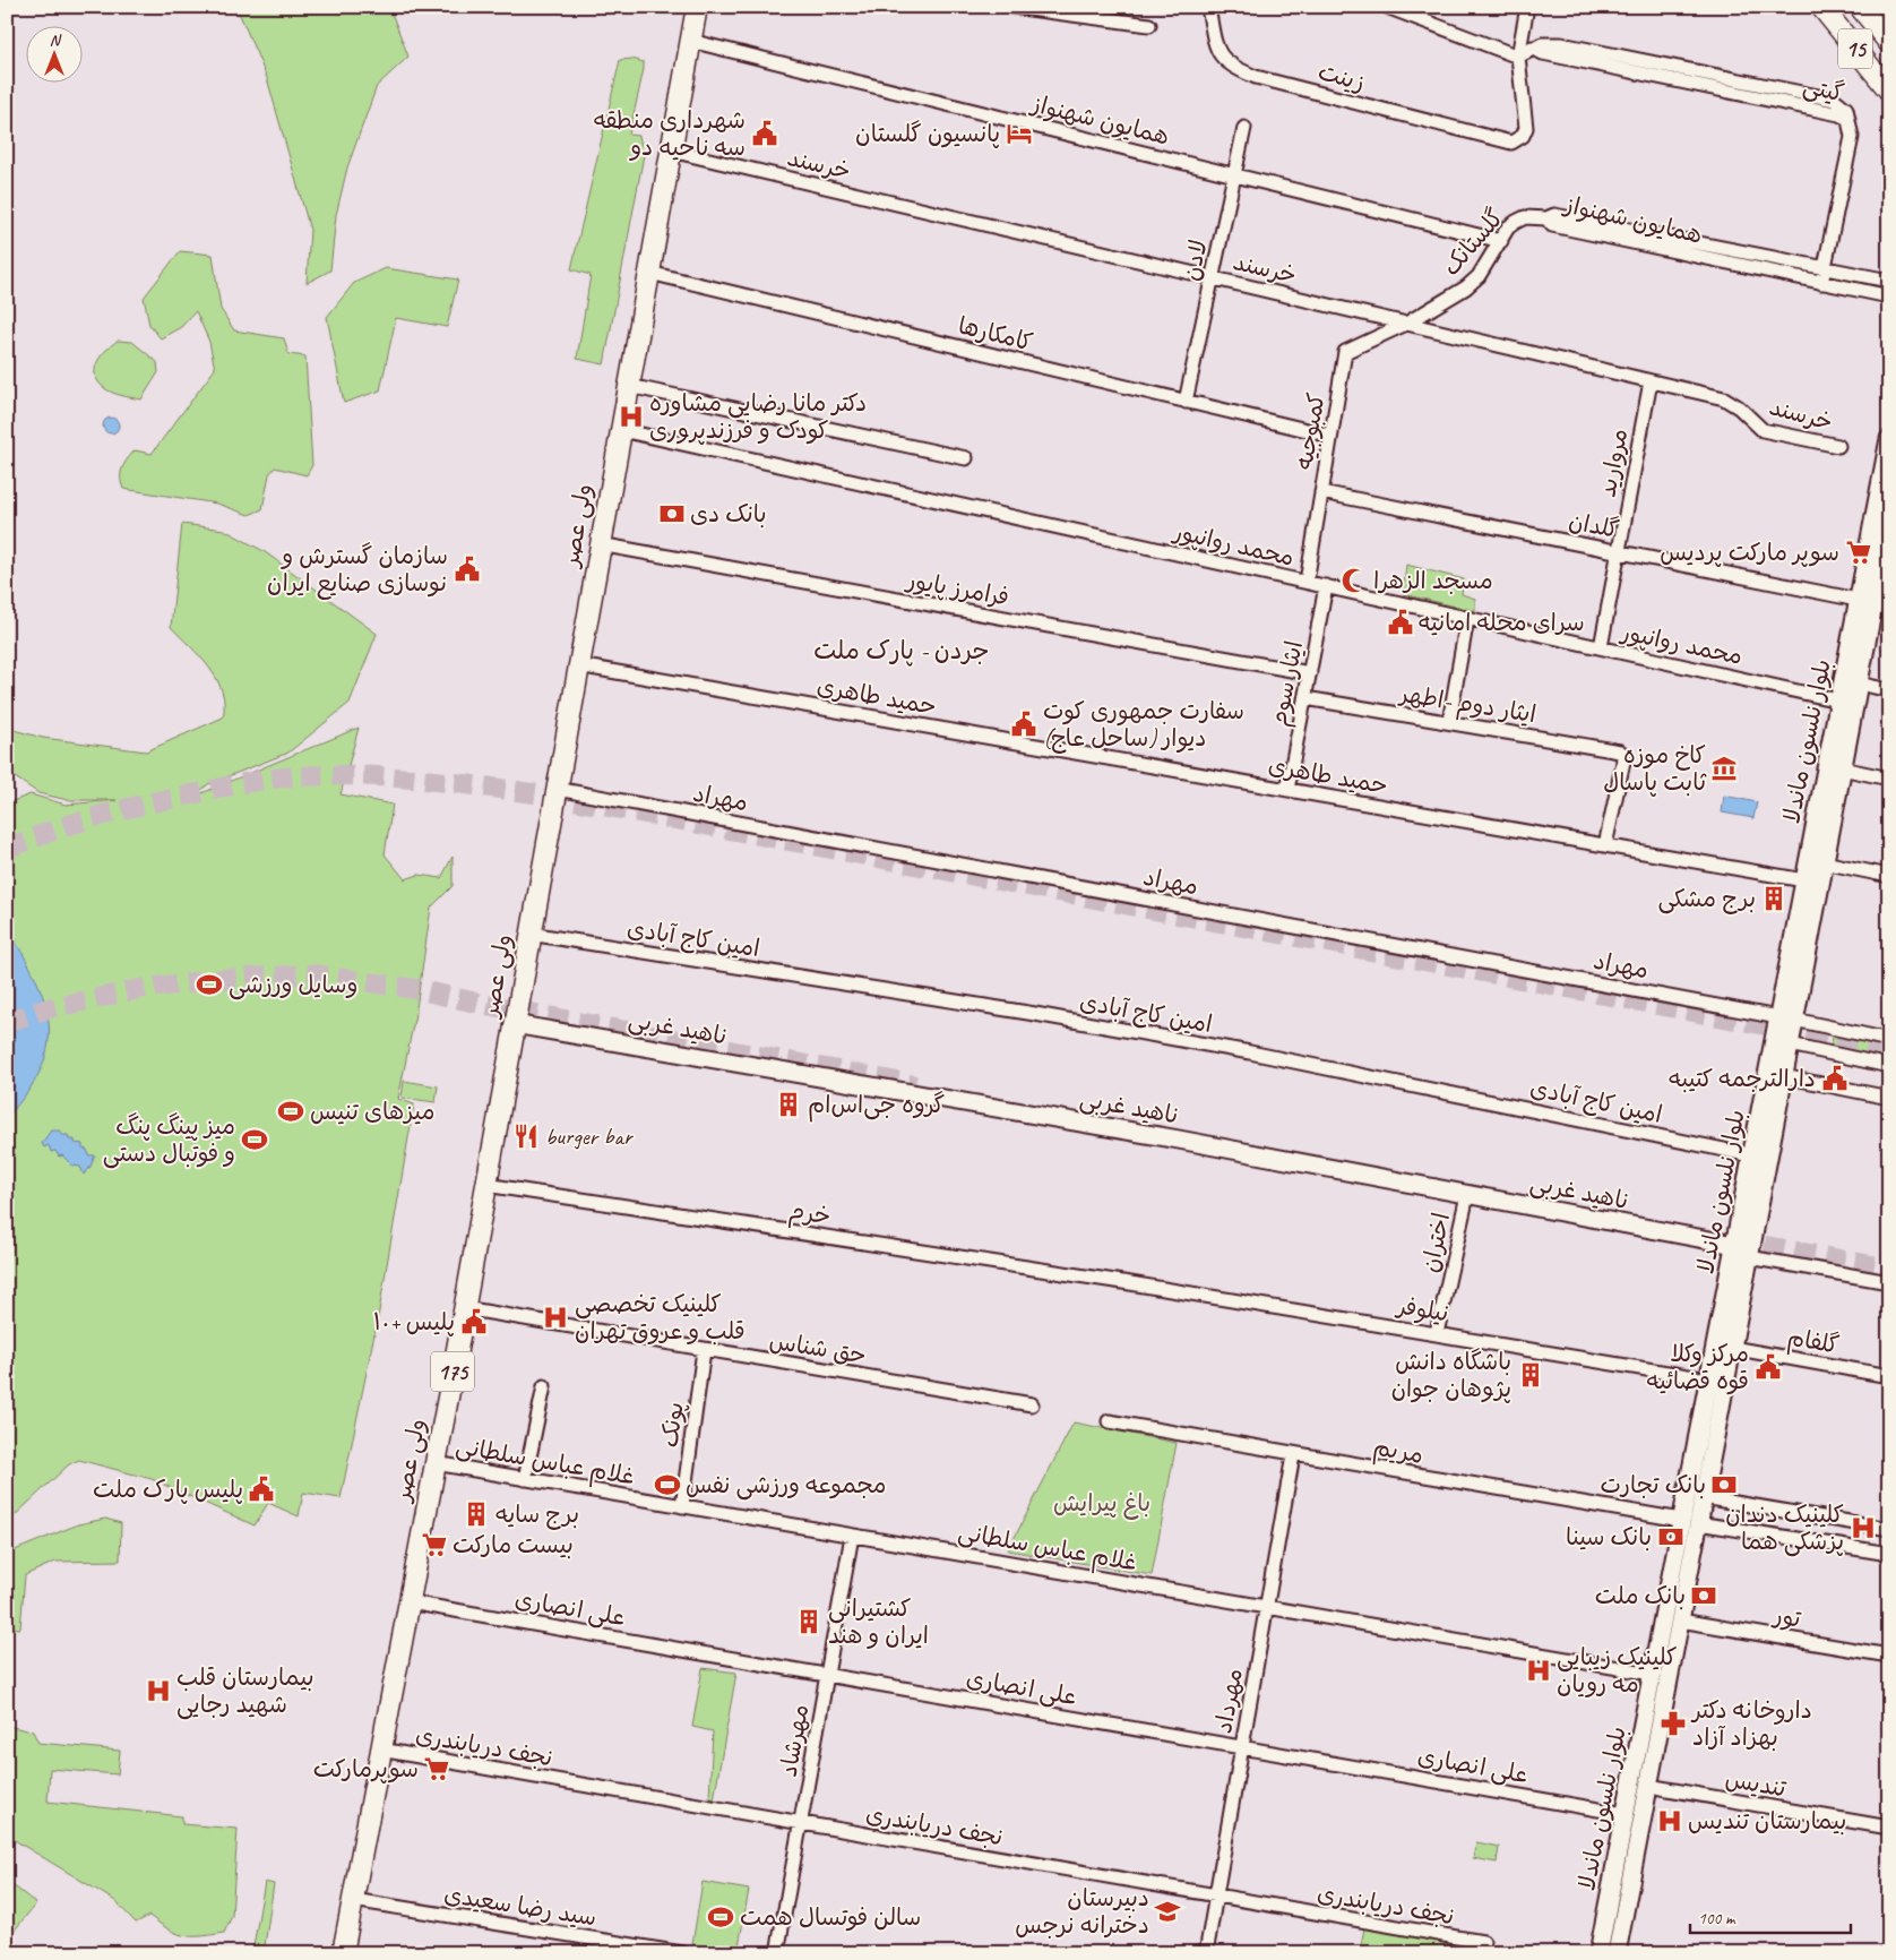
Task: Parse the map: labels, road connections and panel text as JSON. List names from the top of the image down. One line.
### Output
{"streets":{"main road":["15","ولی عصر","بلوار نلسون ماندلا","ناهید غربی","175"],"street":["زینت","گیتی","همایون شهنواز","خرسند","گلستانک","لادن","کامکارها","کمبوجیه","مروارید","گلدان","محمد روانپور","فرامرز پایور","ایثار سوم","حمید طاهری","ایثار دوم -اطهر","مهراد","امین کاج آبادی","خرم","اختران","نیلوفر","گلفام","حق شناس","پونک","مریم","غلام عباس سلطانی","علی انصاری","تور","مهرداد","مهرشاد","نجف دریابندری","تندیس","سید رضا سعیدی"]},"crossings":[["زینت","گیتی"],["گیتی","همایون شهنواز"],["همایون شهنواز","گلستانک"],["همایون شهنواز","لادن"],["همایون شهنواز","ولی عصر"],["خرسند","گلستانک"],["خرسند","لادن"],["خرسند","کمبوجیه"],["خرسند","مروارید"],["خرسند","ولی عصر"],["گلستانک","کمبوجیه"],["لادن","کامکارها"],["کامکارها","کمبوجیه"],["کامکارها","ولی عصر"],["کمبوجیه","گلدان"],["کمبوجیه","محمد روانپور"],["مروارید","گلدان"],["مروارید","محمد روانپور"],["ولی عصر","محمد روانپور"],["ولی عصر","فرامرز پایور"],["ولی عصر","حمید طاهری"],["ولی عصر","مهراد"],["ولی عصر","امین کاج آبادی"],["ولی عصر","ناهید غربی"],["ولی عصر","خرم"],["ولی عصر","حق شناس"],["ولی عصر","غلام عباس سلطانی"],["ولی عصر","علی انصاری"],["ولی عصر","نجف دریابندری"],["ولی عصر","سید رضا سعیدی"],["گلدان","بلوار نلسون ماندلا"],["محمد روانپور","ایثار سوم"],["محمد روانپور","بلوار نلسون ماندلا"],["فرامرز پایور","ایثار سوم"],["ایثار سوم","حمید طاهری"],["ایثار سوم","ایثار دوم -اطهر"],["حمید طاهری","ایثار دوم -اطهر"],["حمید طاهری","بلوار نلسون ماندلا"],["بلوار نلسون ماندلا","مهراد"],["بلوار نلسون ماندلا","امین کاج آبادی"],["بلوار نلسون ماندلا","ناهید غربی"],["بلوار نلسون ماندلا","نیلوفر"],["بلوار نلسون ماندلا","گلفام"],["بلوار نلسون ماندلا","مریم"],["بلوار نلسون ماندلا","غلام عباس سلطانی"],["بلوار نلسون ماندلا","علی انصاری"],["بلوار نلسون ماندلا","تور"],["بلوار نلسون ماندلا","تندیس"],["ناهید غربی","اختران"],["خرم","نیلوفر"],["اختران","نیلوفر"],["حق شناس","پونک"],["پونک","غلام عباس سلطانی"],["مریم","مهرداد"],["غلام عباس سلطانی","مهرداد"],["غلام عباس سلطانی","مهرشاد"],["علی انصاری","مهرداد"],["علی انصاری","مهرشاد"],["مهرداد","نجف دریابندری"],["مهرشاد","نجف دریابندری"]],"districts":["جردن - پارک ملت"],"parks":["باغ پیرایش"],"places":{"public building":["شهرداری منطقه سه ناحیه دو","سازمان گسترش و نوسازی صنایع ایران","سرای محله امانیه","سفارت جمهوری کوت دیوار (ساحل عاج)","دارالترجمه کتیبه","پلیس +۱۰","مرکز وکلا قوه قضائیه","پلیس پارک ملت"],"hotel":["پانسیون گلستان"],"hospital":["دکتر مانا رضایی مشاوره کودک و فرزندپروری","کلینیک تخصصی قلب و عروق تهران","کلینیک دندان پزشکی هما","کلینیک زیبایی مه رویان","بیمارستان قلب شهید رجایی","بیمارستان تندیس"],"bank":["بانک دی","بانک تجارت","بانک سینا","بانک ملت"],"supermarket":["سوپر مارکت پردیس","بیست مارکت","سوپرمارکت"],"mosque":["مسجد الزهرا"],"museum":["کاخ موزه ثابت پاسال"],"building":["برج مشکی","گروه جی‌اس‌ام","باشگاه دانش پژوهان جوان","برج سایه","کشتیرانی ایران و هند"],"sports":["وسایل ورزشی","میزهای تنیس","میز پینگ پنگ و فوتبال دستی","مجموعه ورزشی نفس","سالن فوتسال همت"],"restaurant":["burger bar"],"pharmacy":["داروخانه دکتر بهزاد آزاد"],"school or university":["دبیرستان دخترانه نرجس"]},"scale_bar":"100 m","north":"top"}
